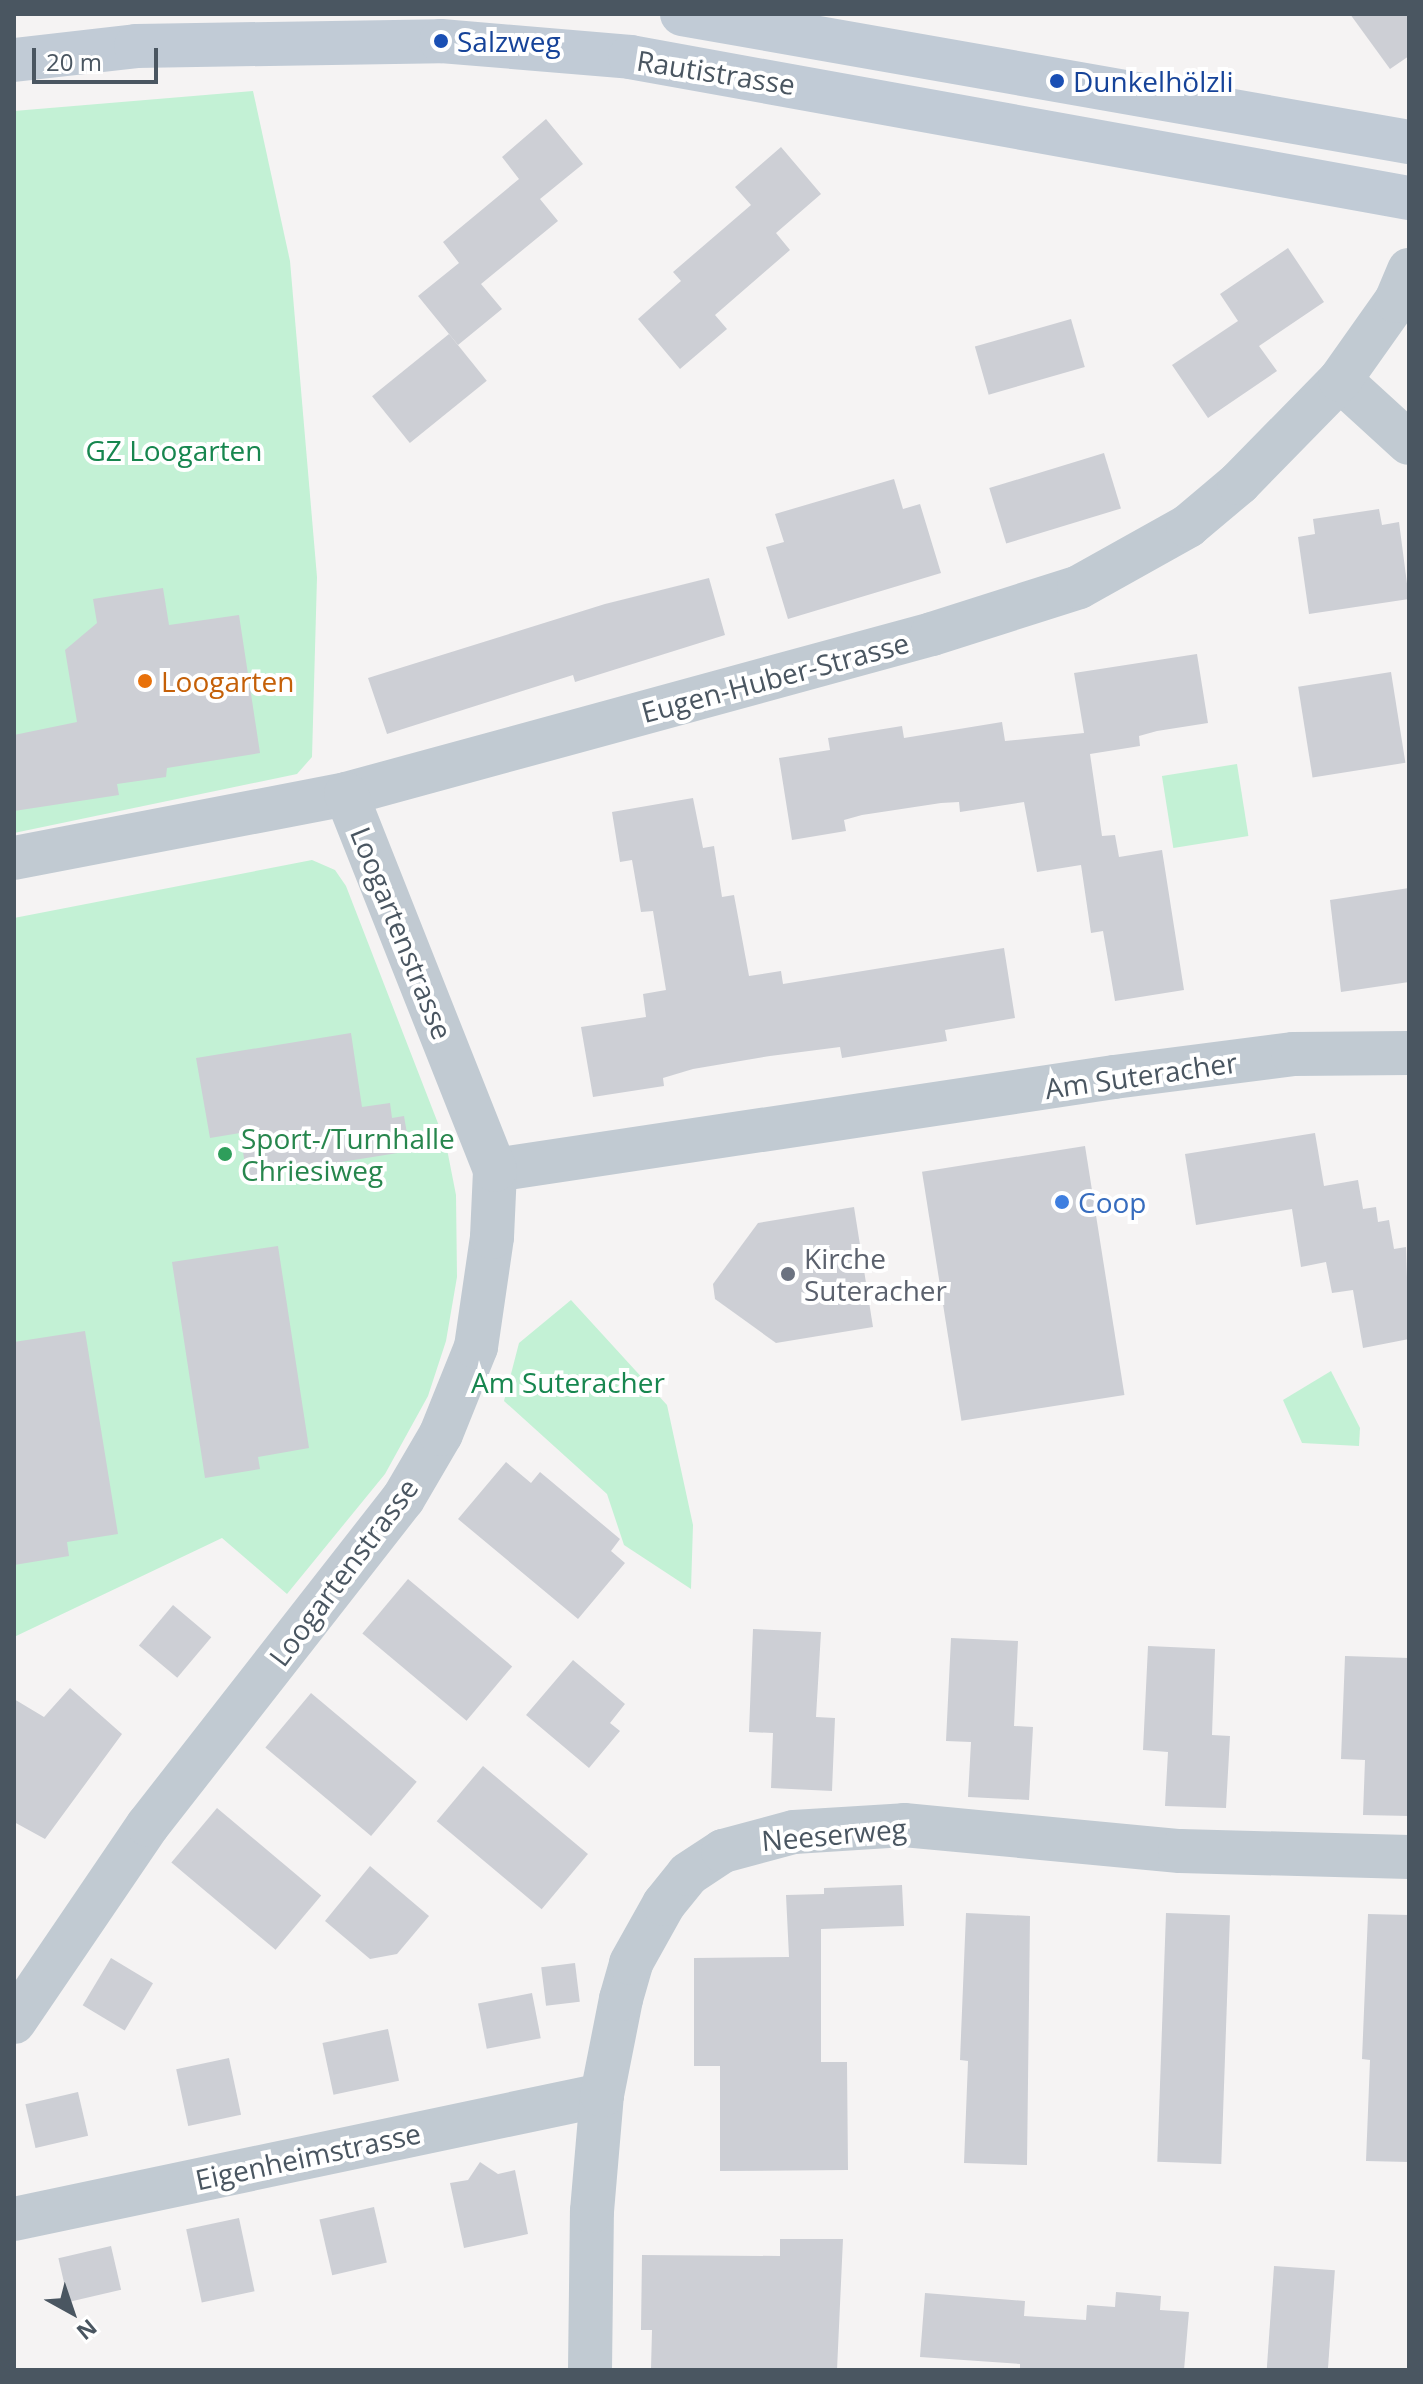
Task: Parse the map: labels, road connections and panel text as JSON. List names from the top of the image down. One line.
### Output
{"streets":{"street":["Rautistrasse","Eugen-Huber-Strasse","Loogartenstrasse","Am Suteracher","Neeserweg","Eigenheimstrasse"]},"crossings":[["Eugen-Huber-Strasse","Loogartenstrasse"],["Loogartenstrasse","Am Suteracher"],["Neeserweg","Eigenheimstrasse"]],"parks":["GZ Loogarten","Am Suteracher"],"places":["Salzweg","Dunkelhölzli","Loogarten","Sport-/Turnhalle Chriesiweg","Coop","Kirche Suteracher"],"scale_bar":"20 m","north":"bottom right"}
